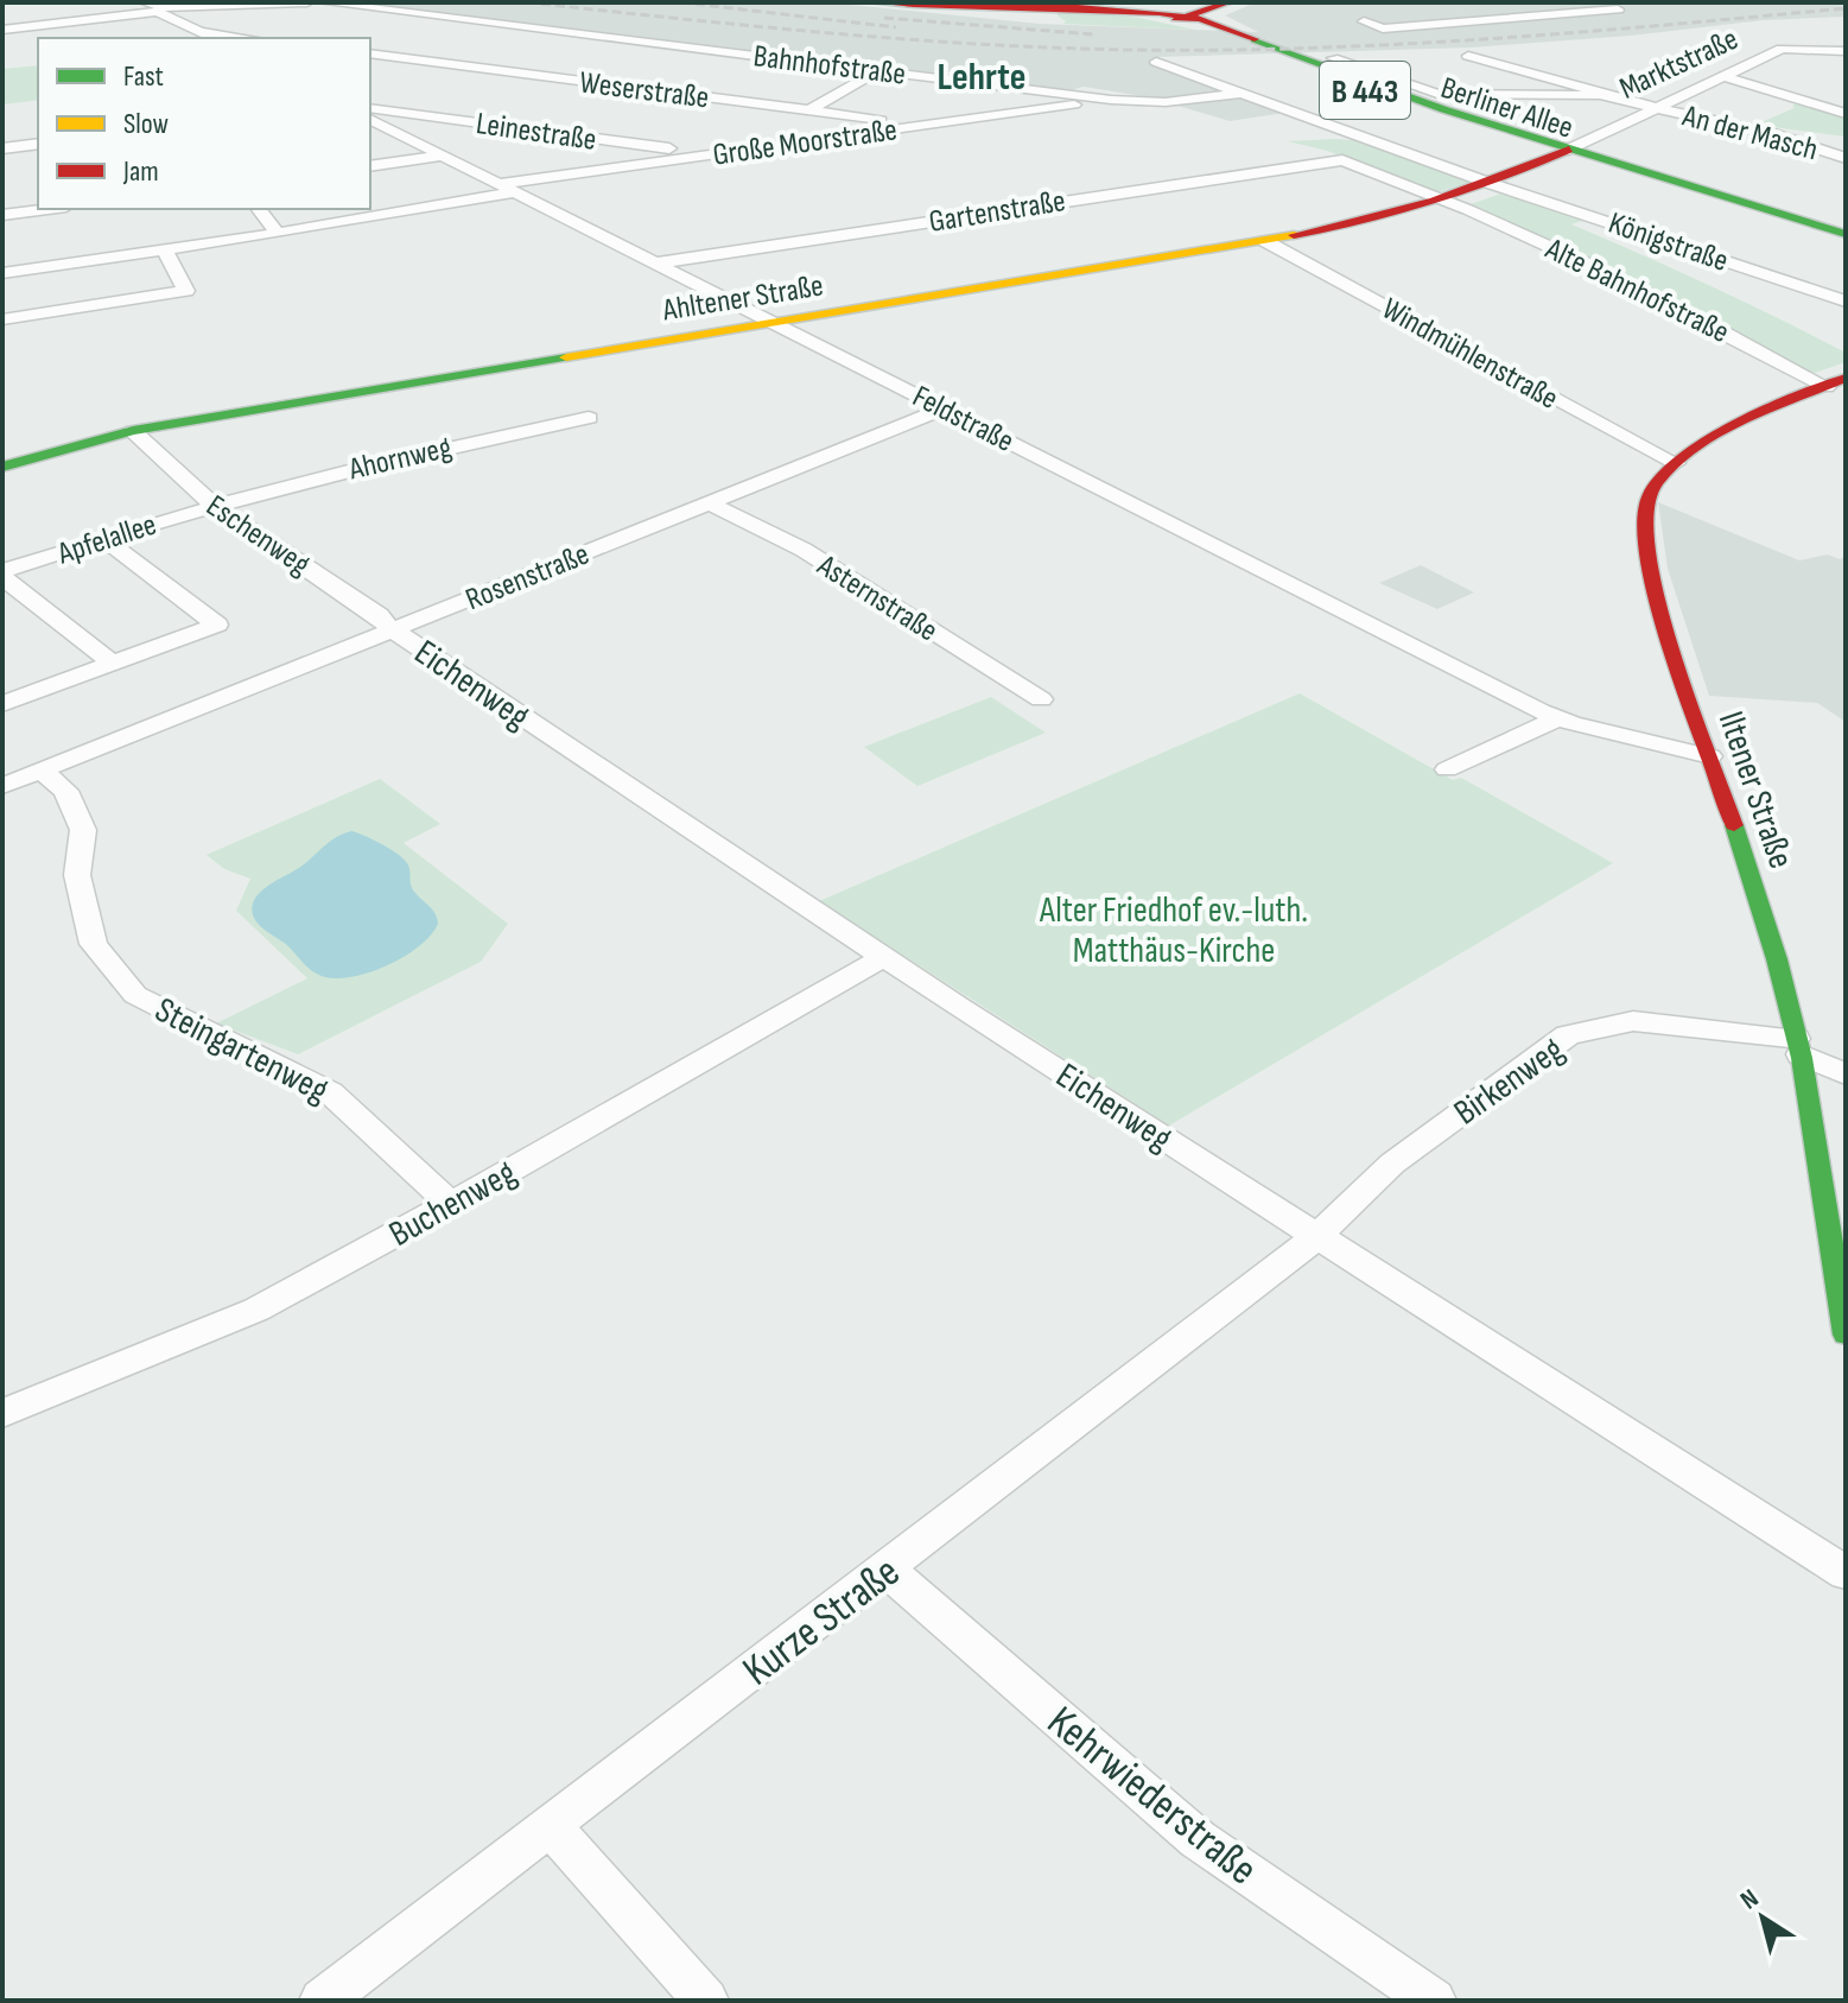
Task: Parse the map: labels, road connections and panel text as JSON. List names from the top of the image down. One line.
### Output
{"streets":{"main road":["Marktstraße","B 443","Berliner Allee","Ahltener Straße","Iltener Straße"],"street":["Bahnhofstraße","Weserstraße","Leinestraße","An der Masch","Große Moorstraße","Gartenstraße","Königstraße","Alte Bahnhofstraße","Windmühlenstraße","Feldstraße","Ahornweg","Eschenweg","Apfelallee","Rosenstraße","Asternstraße","Eichenweg","Steingartenweg","Birkenweg","Buchenweg","Kurze Straße","Kehrwiederstraße"]},"crossings":[["Marktstraße","Bahnhofstraße"],["Marktstraße","Berliner Allee"],["Marktstraße","An der Masch"],["Marktstraße","Königstraße"],["Marktstraße","Ahltener Straße"],["Bahnhofstraße","Große Moorstraße"],["Bahnhofstraße","Königstraße"],["Bahnhofstraße","Ahltener Straße"],["Weserstraße","Große Moorstraße"],["B 443","Berliner Allee"],["Leinestraße","Große Moorstraße"],["Große Moorstraße","Feldstraße"],["Gartenstraße","Alte Bahnhofstraße"],["Gartenstraße","Feldstraße"],["Königstraße","Ahltener Straße"],["Alte Bahnhofstraße","Ahltener Straße"],["Alte Bahnhofstraße","Iltener Straße"],["Ahltener Straße","Windmühlenstraße"],["Ahltener Straße","Feldstraße"],["Ahltener Straße","Eschenweg"],["Windmühlenstraße","Iltener Straße"],["Feldstraße","Rosenstraße"],["Feldstraße","Iltener Straße"],["Ahornweg","Eschenweg"],["Ahornweg","Apfelallee"],["Eschenweg","Apfelallee"],["Eschenweg","Rosenstraße"],["Eschenweg","Eichenweg"],["Rosenstraße","Asternstraße"],["Rosenstraße","Eichenweg"],["Rosenstraße","Steingartenweg"],["Eichenweg","Birkenweg"],["Eichenweg","Buchenweg"],["Eichenweg","Kurze Straße"],["Iltener Straße","Birkenweg"],["Steingartenweg","Buchenweg"],["Birkenweg","Kurze Straße"],["Kurze Straße","Kehrwiederstraße"]],"districts":["Lehrte"],"parks":["Alter Friedhof ev.-luth. Matthäus-Kirche"],"legend":["Fast","Slow","Jam"],"north":"top left"}
